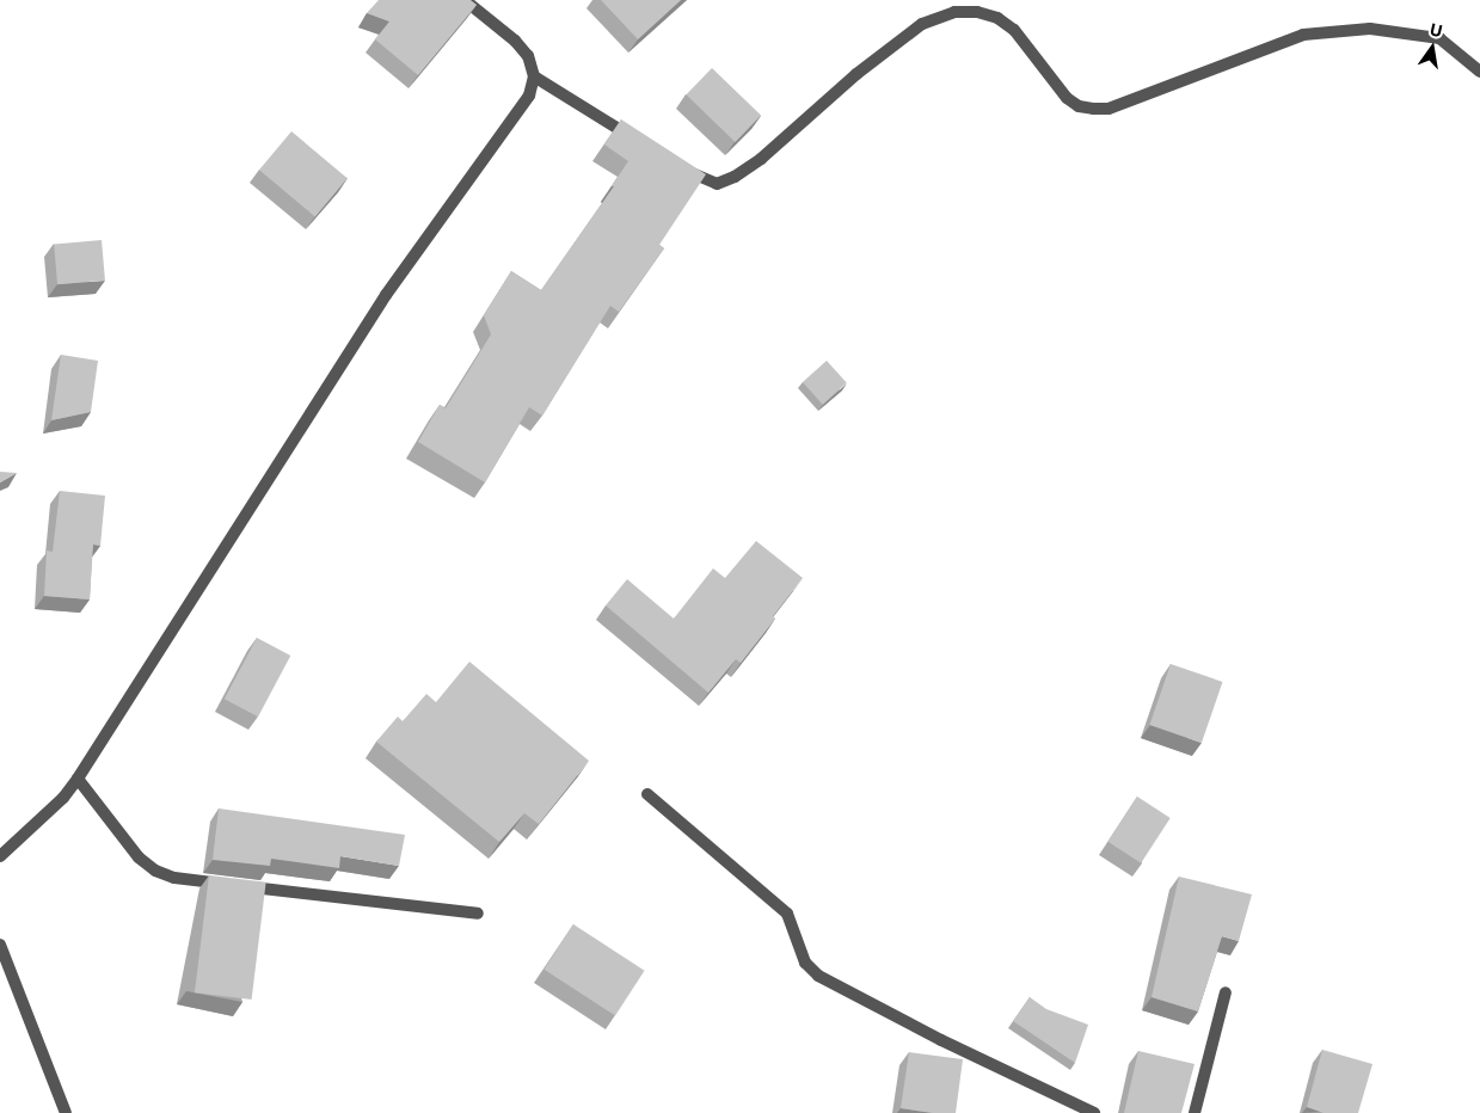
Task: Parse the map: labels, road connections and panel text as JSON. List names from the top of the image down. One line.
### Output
{"north":"top"}
